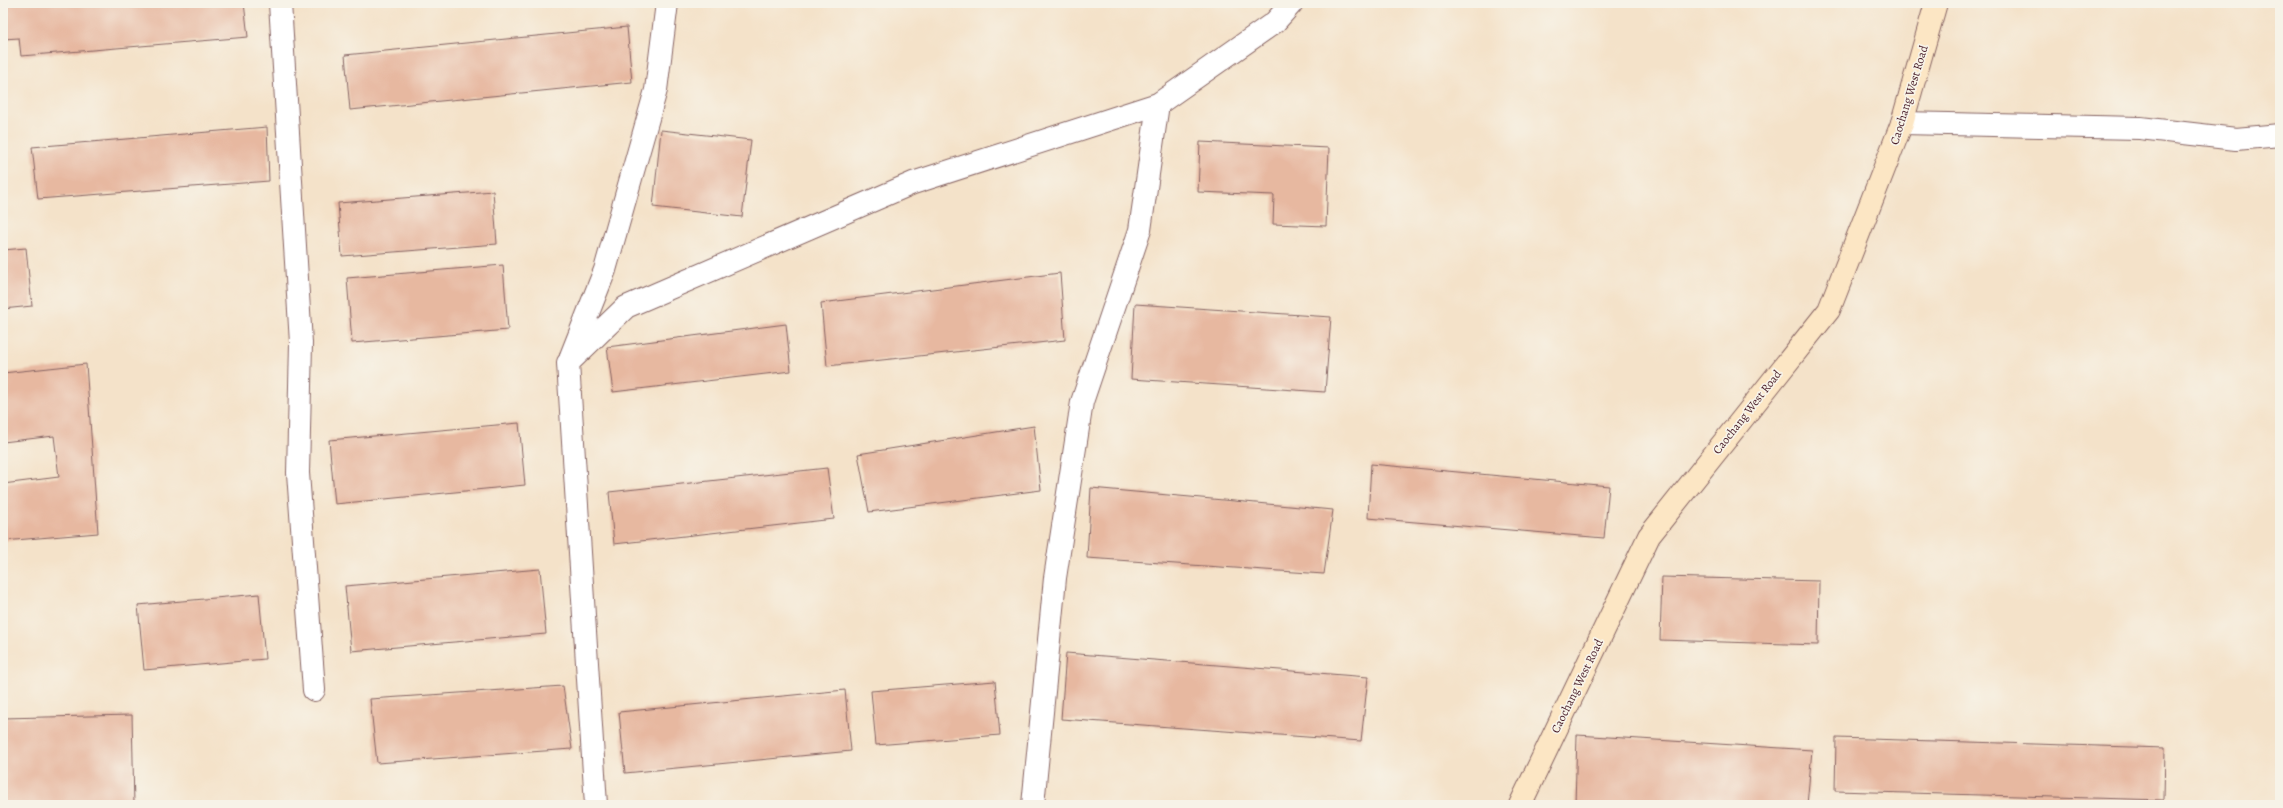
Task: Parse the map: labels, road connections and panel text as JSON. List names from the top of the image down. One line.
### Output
{"streets":{"main road":["Caochang West Road"]}}
